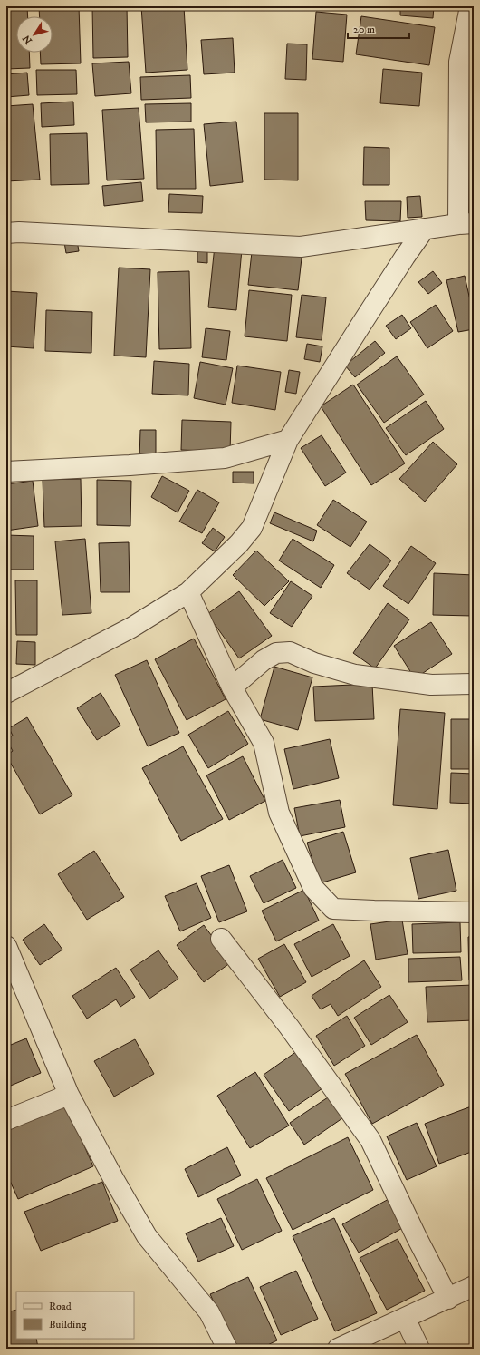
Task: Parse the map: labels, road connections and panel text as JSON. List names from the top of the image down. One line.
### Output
{"legend":["Road","Building"],"scale_bar":"20 m","north":"bottom left"}
